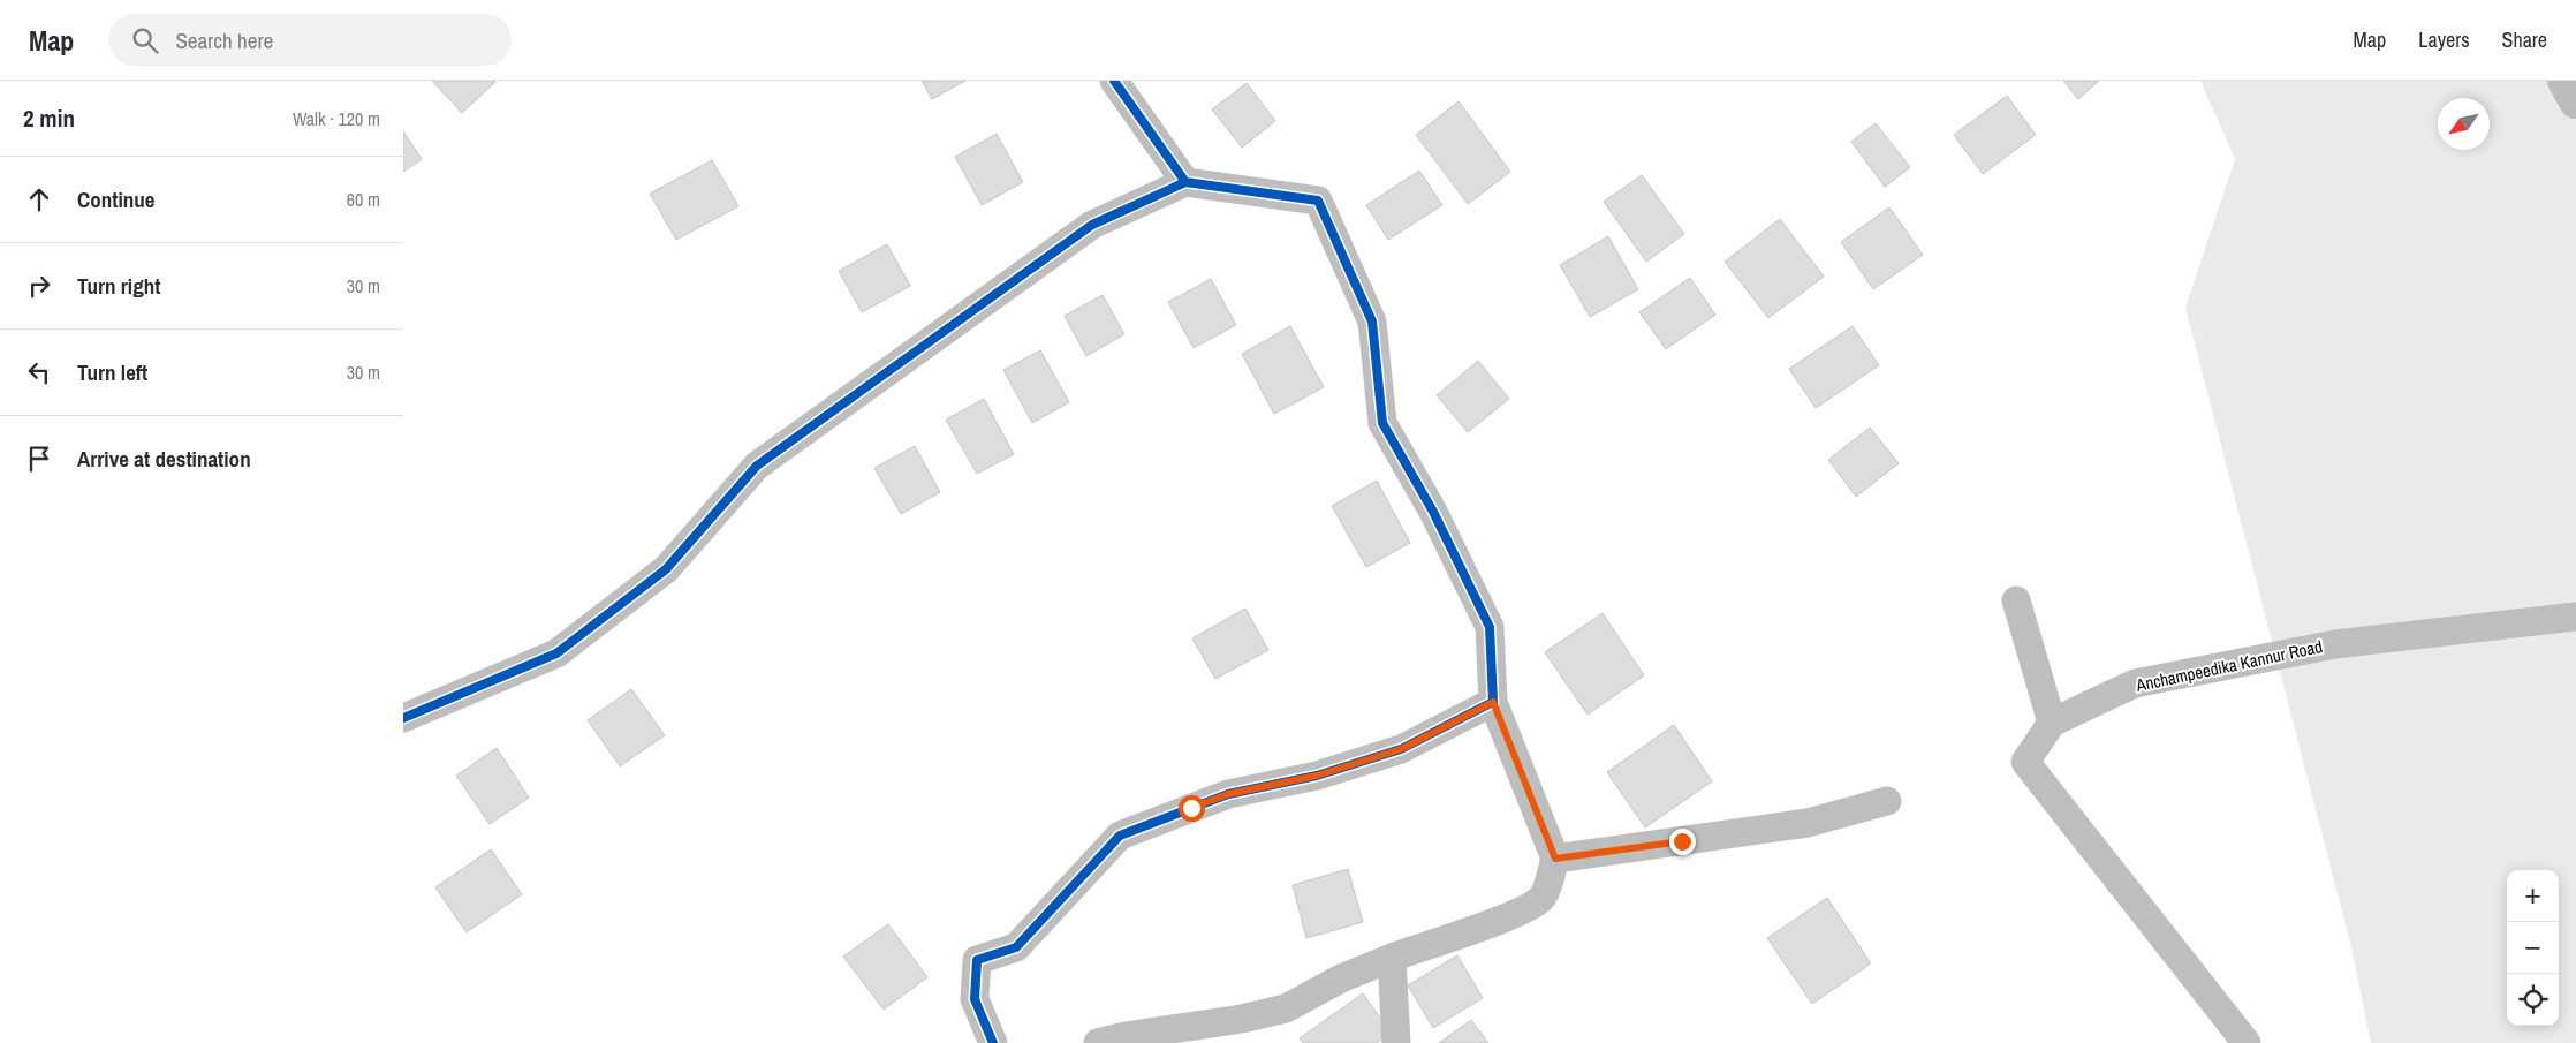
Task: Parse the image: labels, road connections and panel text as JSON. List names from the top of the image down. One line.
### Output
{"streets":{"street":["Anchampeedika Kannur Road"]},"north":"bottom left","page":{"header":"Map","search":"Search here","nav":["Map","Layers","Share"],"heading":["2 min","Walk · 120 m"],"list":[["Continue","60 m"],["Turn right","30 m"],["Turn left","30 m"],"Arrive at destination"],"map_buttons":["+","−"]}}
